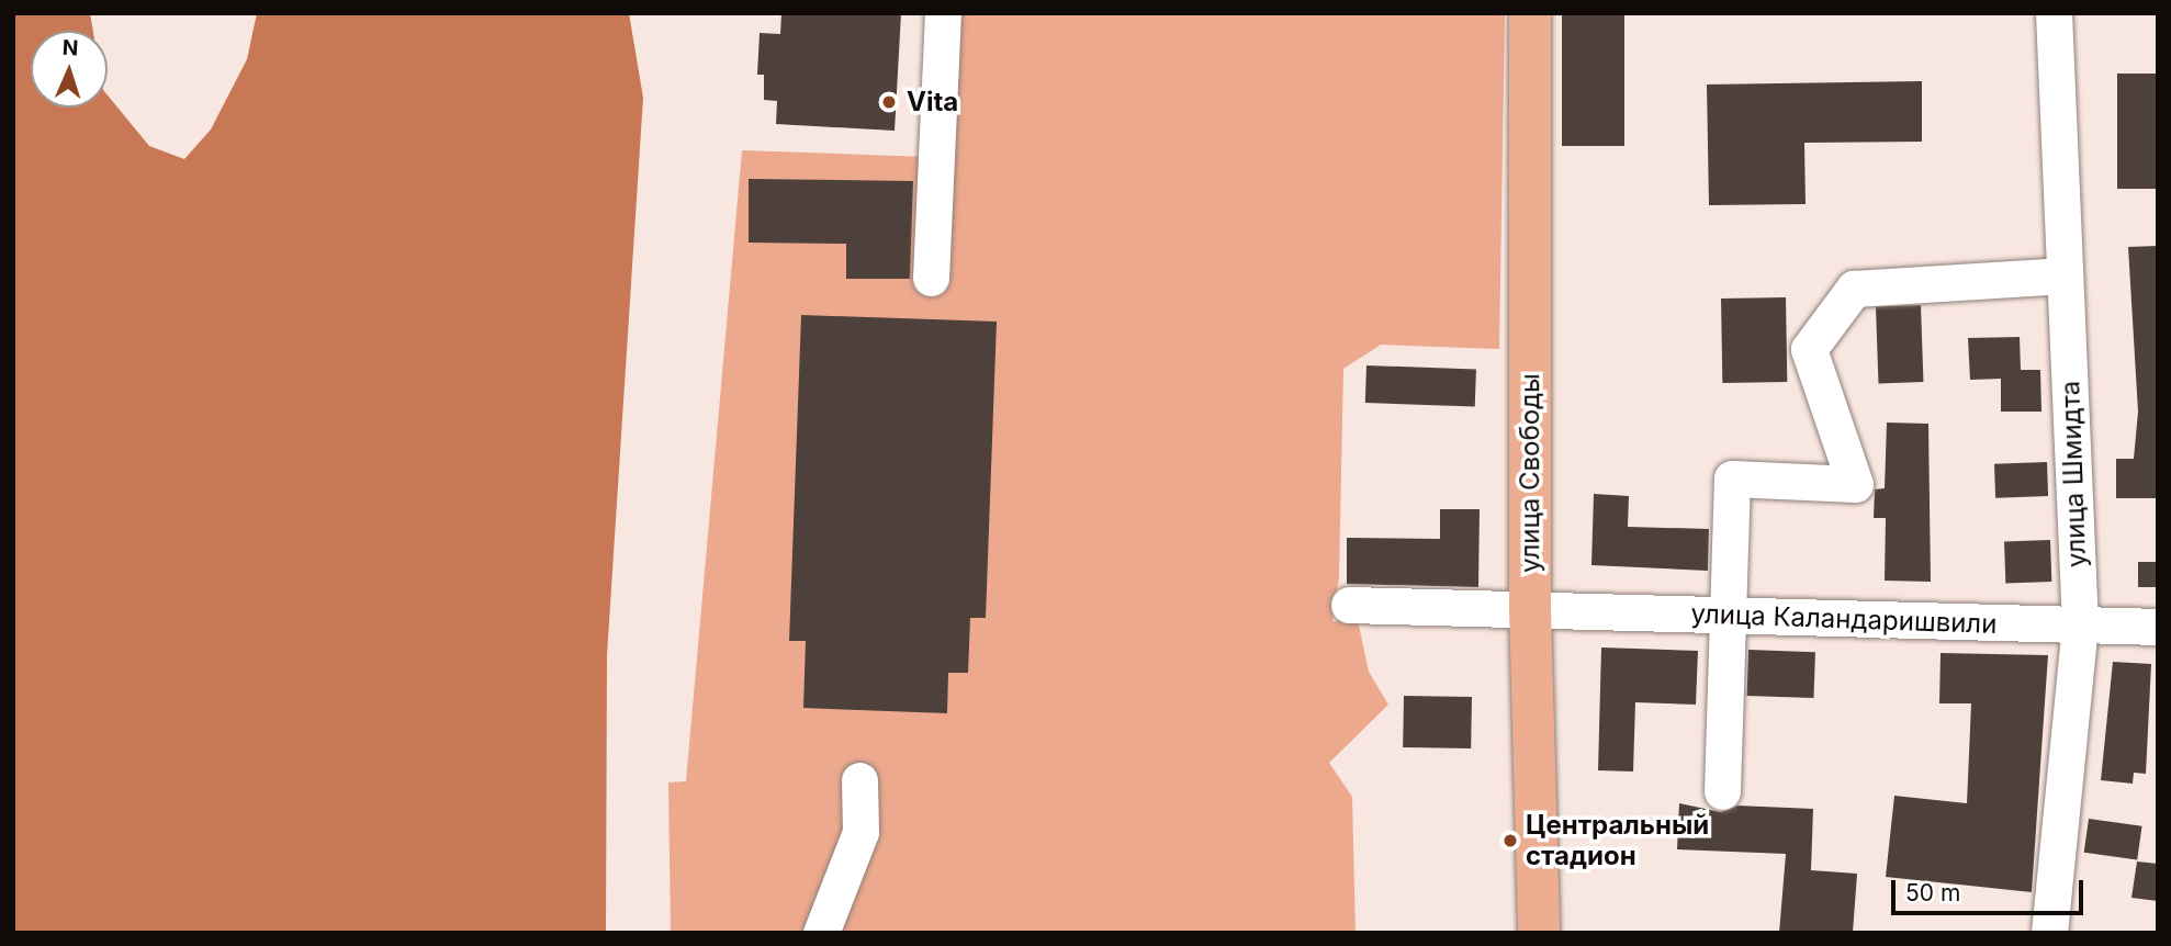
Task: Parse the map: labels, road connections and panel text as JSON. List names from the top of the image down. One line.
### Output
{"streets":{"main road":["улица Свободы"],"street":["улица Шмидта","улица Каландаришвили"]},"crossings":[["улица Свободы","улица Каландаришвили"],["улица Шмидта","улица Каландаришвили"]],"places":["Vita","Центральный стадион"],"scale_bar":"50 m","north":"top"}
